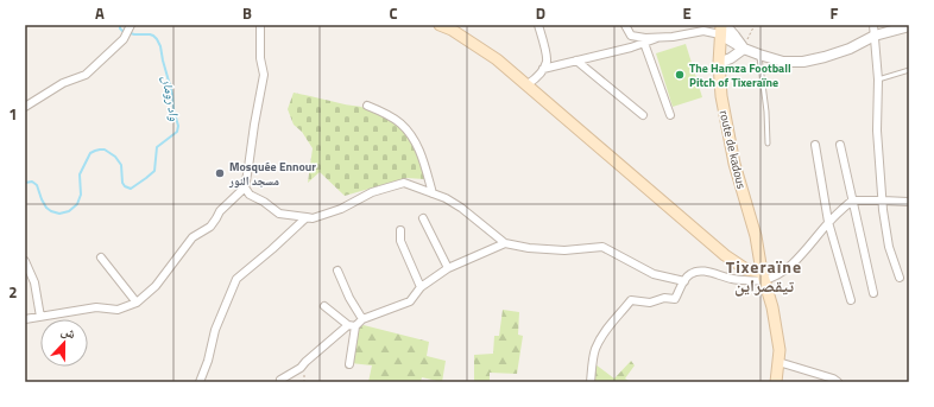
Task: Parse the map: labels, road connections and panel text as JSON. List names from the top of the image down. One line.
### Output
{"streets":{"main road":["route de kadous"]},"districts":["Tixeraïne تيقصراين"],"water":["واد رومان"],"places":["The Hamza Football Pitch of Tixeraïne","Mosquée Ennour مسجد النور"],"north":"top","grid":{"columns":["A","B","C","D","E","F"],"rows":["1","2"]}}
